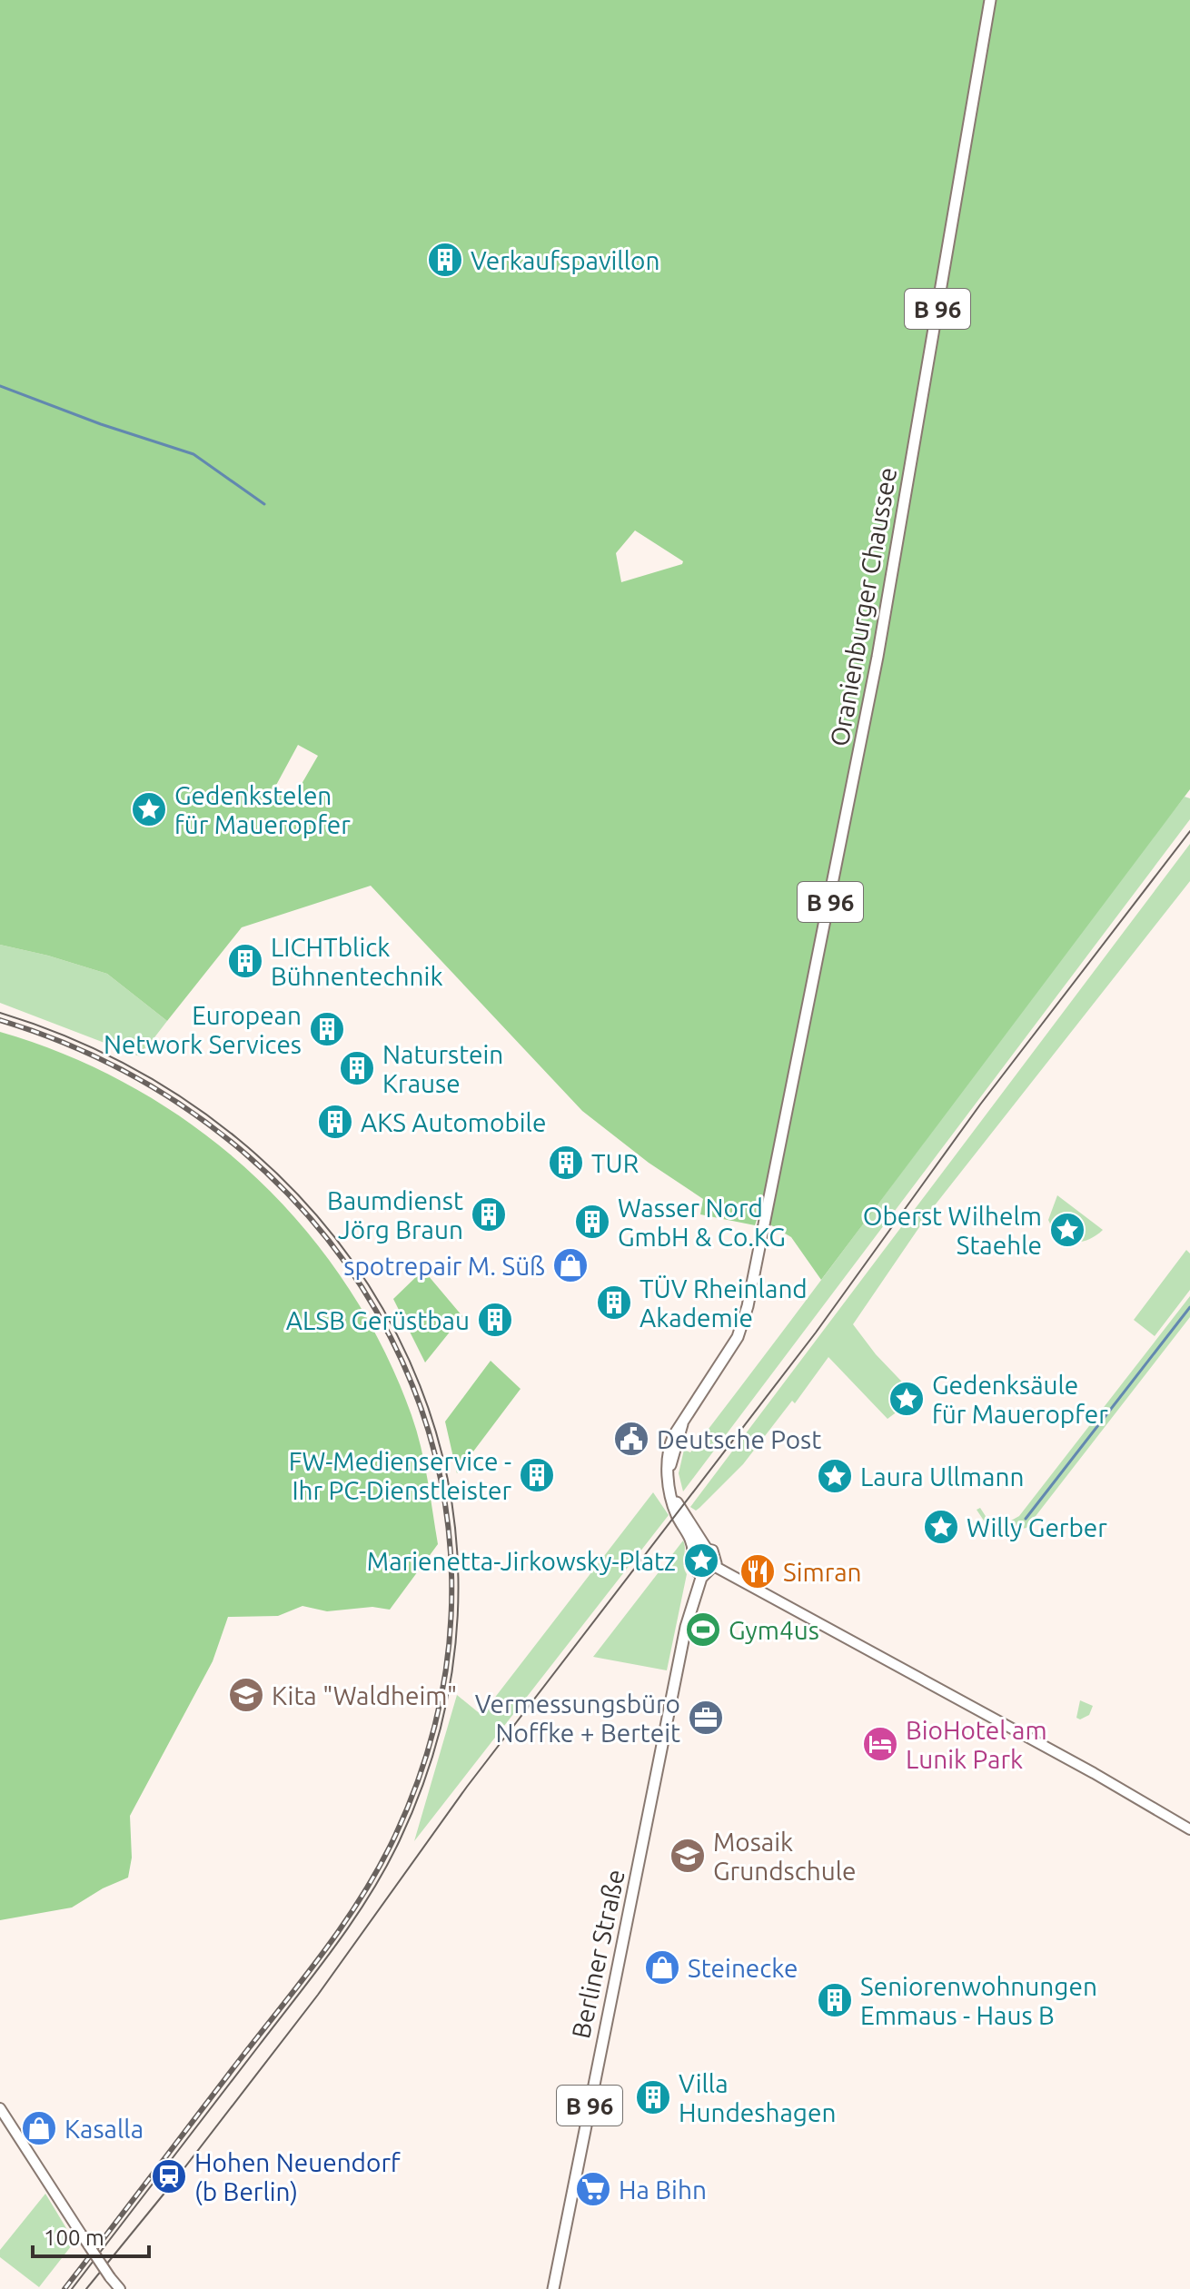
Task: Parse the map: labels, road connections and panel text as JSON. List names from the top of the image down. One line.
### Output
{"streets":{"main road":["B 96","Oranienburger Chaussee","Berliner Straße"]},"crossings":[["B 96","Oranienburger Chaussee"],["B 96","Berliner Straße"]],"places":{"building":["Verkaufspavillon","LICHTblick Bühnentechnik","European Network Services","Naturstein Krause","AKS Automobile","TUR","Baumdienst Jörg Braun","Wasser Nord GmbH & Co.KG","TÜV Rheinland Akademie","ALSB Gerüstbau","FW-Medienservice - Ihr PC-Dienstleister","Seniorenwohnungen Emmaus - Haus B","Villa Hundeshagen"],"place":["Gedenkstelen für Maueropfer","Oberst Wilhelm Staehle","Gedenksäule für Maueropfer","Laura Ullmann","Willy Gerber","Marienetta-Jirkowsky-Platz"],"shop":["spotrepair M. Süß","Steinecke","Kasalla"],"public building":["Deutsche Post"],"restaurant":["Simran"],"sports":["Gym4us"],"school or university":["Kita \"Waldheim\"","Mosaik Grundschule"],"office":["Vermessungsbüro Noffke + Berteit"],"hotel":["BioHotel am Lunik Park"],"station":["Hohen Neuendorf (b Berlin)"],"supermarket":["Ha Bihn"]},"scale_bar":"100 m"}
